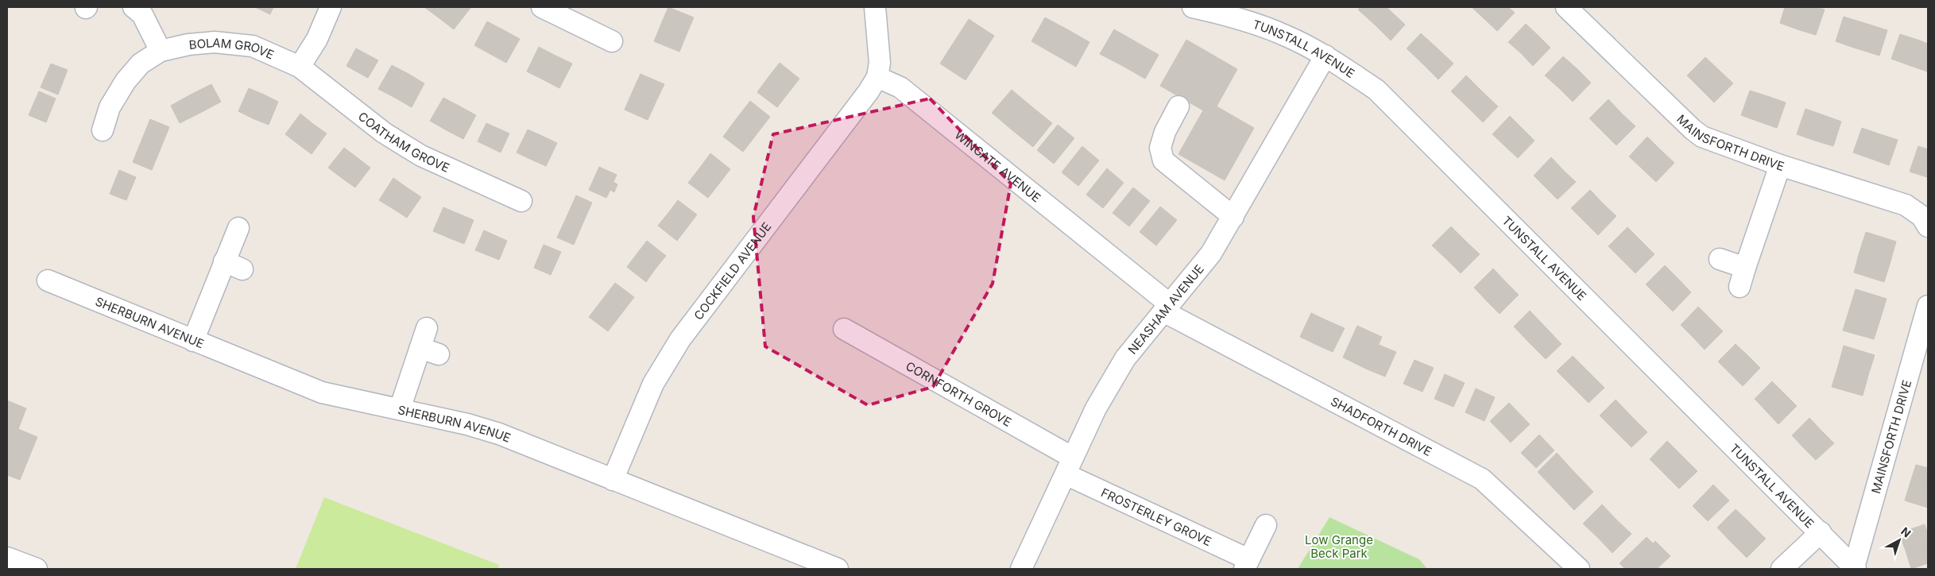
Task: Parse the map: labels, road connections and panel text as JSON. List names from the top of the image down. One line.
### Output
{"streets":{"street":["TUNSTALL AVENUE","BOLAM GROVE","COATHAM GROVE","MAINSFORTH DRIVE","WINGATE AVENUE","COCKFIELD AVENUE","NEASHAM AVENUE","SHERBURN AVENUE","CORNFORTH GROVE","SHADFORTH DRIVE","FROSTERLEY GROVE"]},"crossings":[["TUNSTALL AVENUE","MAINSFORTH DRIVE"],["TUNSTALL AVENUE","NEASHAM AVENUE"],["BOLAM GROVE","COATHAM GROVE"],["WINGATE AVENUE","COCKFIELD AVENUE"],["WINGATE AVENUE","NEASHAM AVENUE"],["WINGATE AVENUE","SHADFORTH DRIVE"],["COCKFIELD AVENUE","SHERBURN AVENUE"],["NEASHAM AVENUE","CORNFORTH GROVE"],["NEASHAM AVENUE","SHADFORTH DRIVE"],["NEASHAM AVENUE","FROSTERLEY GROVE"],["CORNFORTH GROVE","FROSTERLEY GROVE"]],"parks":["Low Grange Beck Park"],"north":"top right"}
